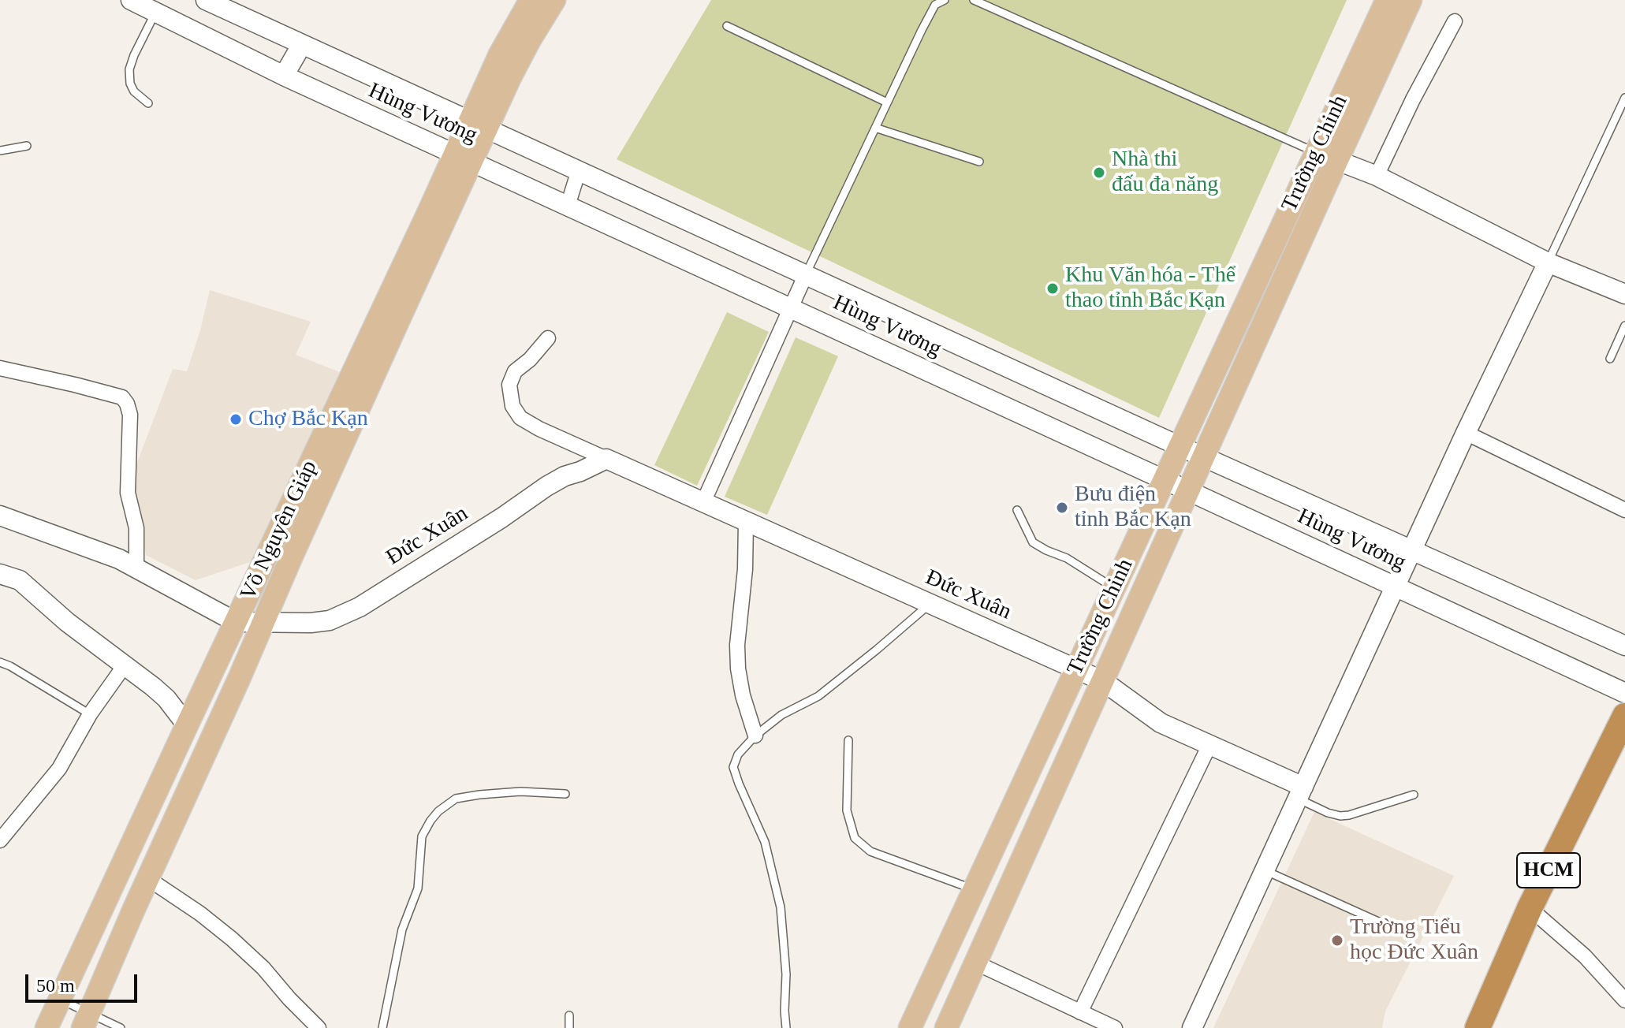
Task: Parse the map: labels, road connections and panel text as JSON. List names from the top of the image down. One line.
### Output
{"streets":{"highway":["HCM"],"main road":["Trường Chinh","Võ Nguyên Giáp"],"street":["Hùng Vương","Đức Xuân"]},"crossings":[["Hùng Vương","Trường Chinh"],["Hùng Vương","Võ Nguyên Giáp"],["Trường Chinh","Đức Xuân"],["Võ Nguyên Giáp","Đức Xuân"]],"places":["Nhà thi đấu đa năng","Khu Văn hóa - Thể thao tỉnh Bắc Kạn","Chợ Bắc Kạn","Bưu điện tỉnh Bắc Kạn","Trường Tiểu học Đức Xuân"],"scale_bar":"50 m"}
